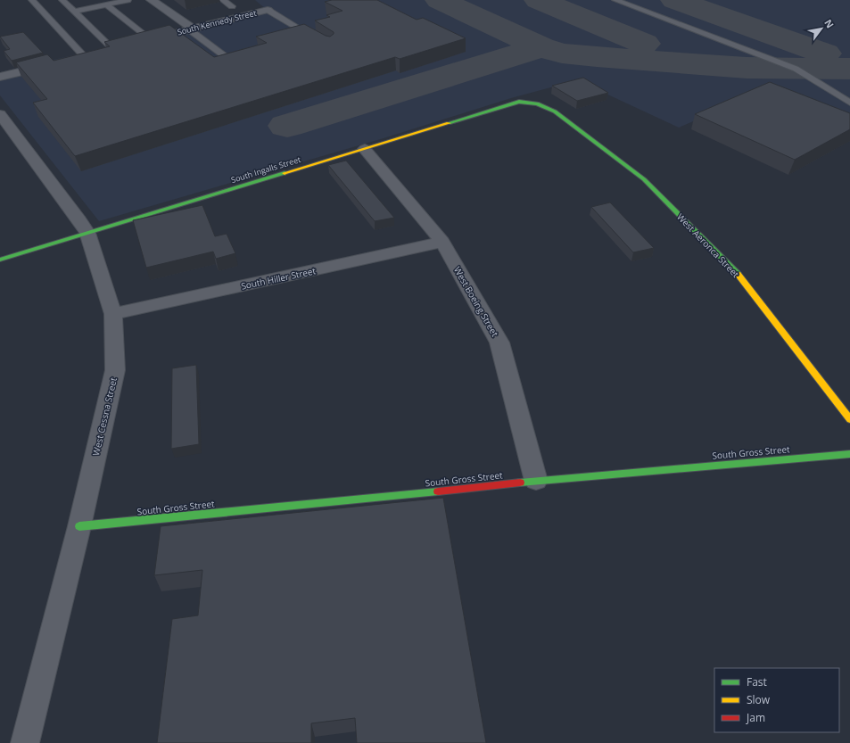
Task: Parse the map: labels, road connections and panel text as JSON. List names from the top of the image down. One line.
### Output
{"streets":{"street":["South Kennedy Street","South Ingalls Street","West Aeronca Street","South Hiller Street","West Boeing Street","West Cessna Street","South Gross Street"]},"crossings":[["South Ingalls Street","West Aeronca Street"],["South Ingalls Street","West Boeing Street"],["South Ingalls Street","West Cessna Street"],["South Hiller Street","West Boeing Street"],["South Hiller Street","West Cessna Street"],["West Boeing Street","South Gross Street"],["West Cessna Street","South Gross Street"]],"legend":["Fast","Slow","Jam"],"north":"top right"}
